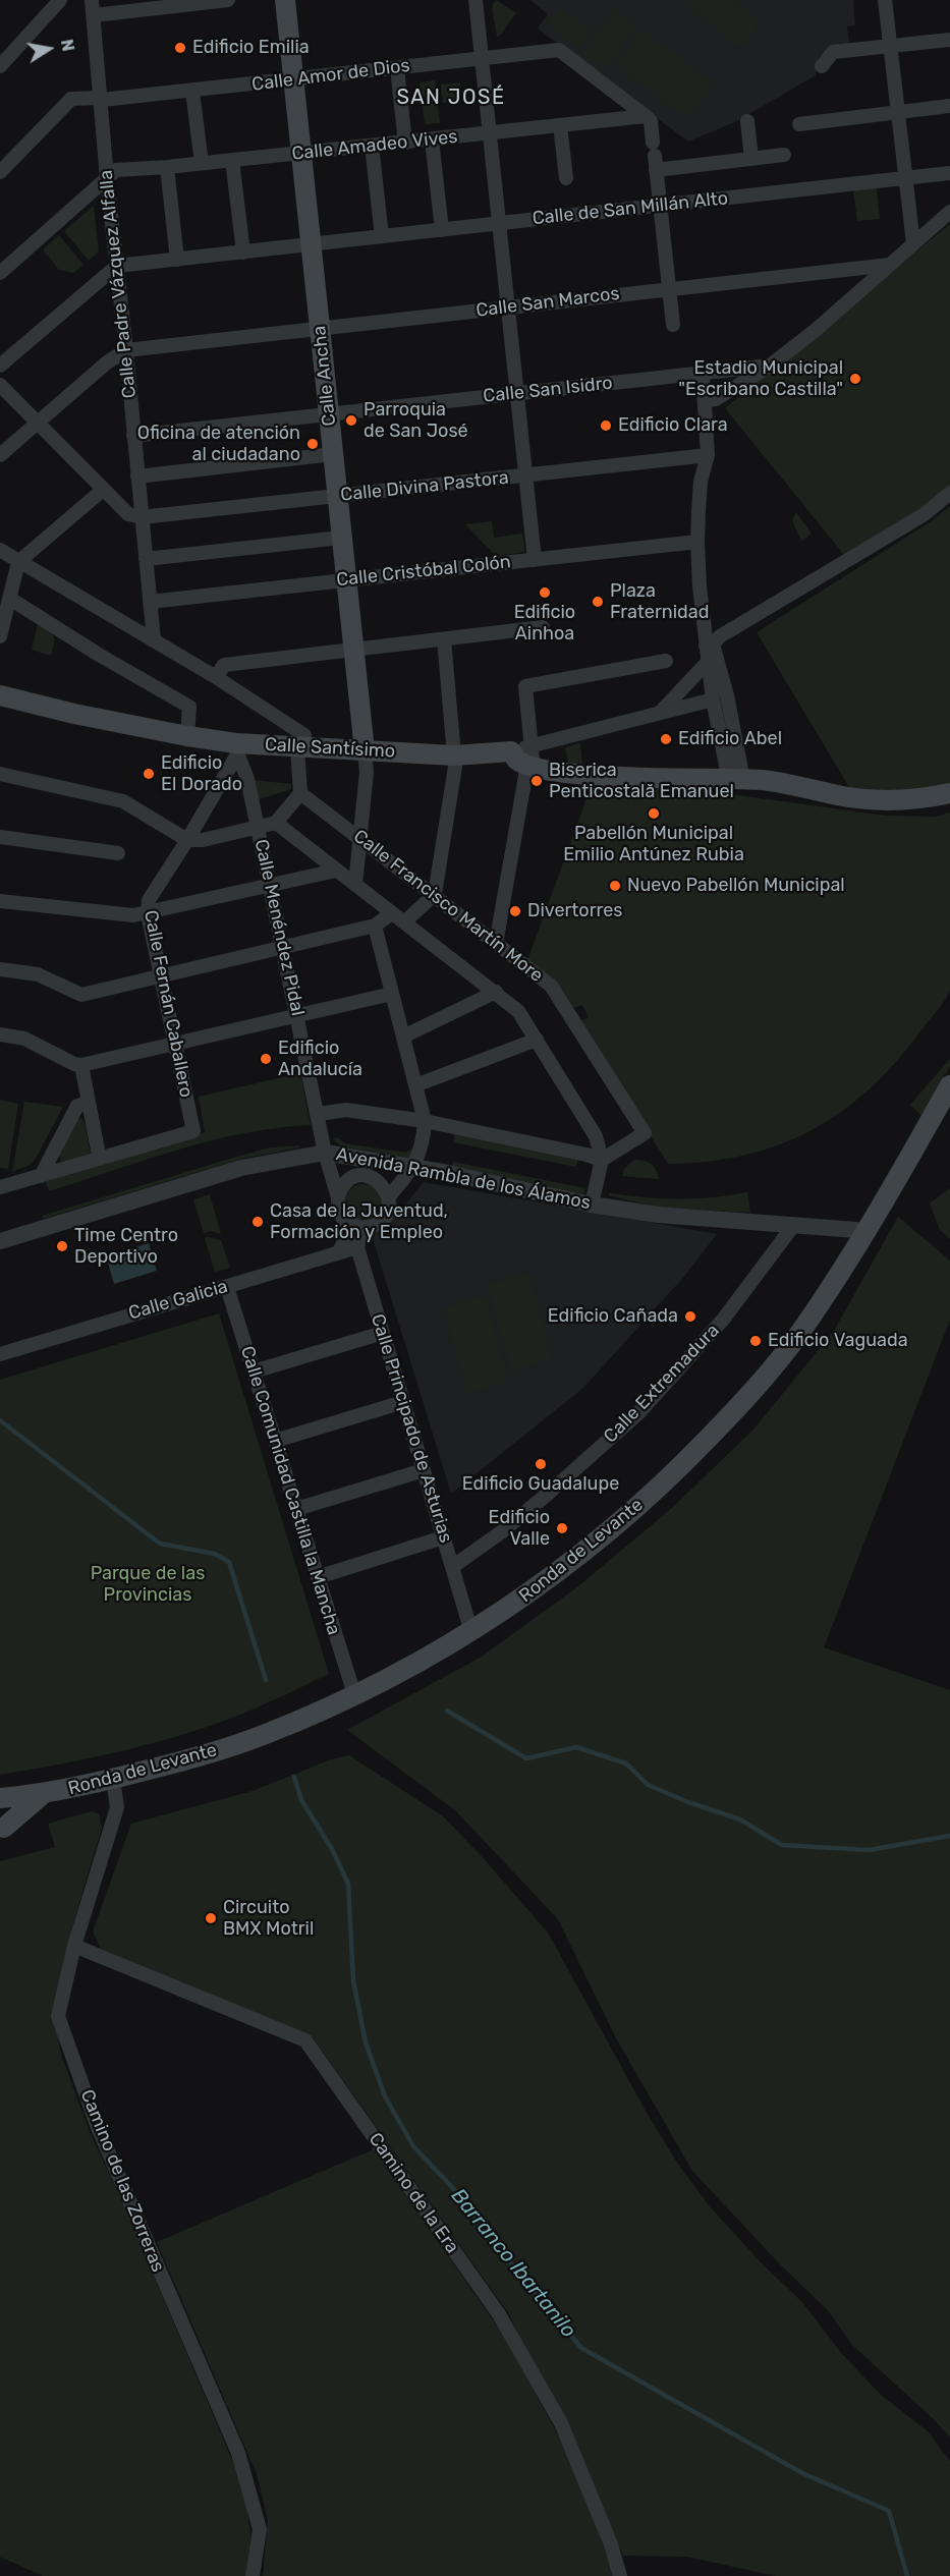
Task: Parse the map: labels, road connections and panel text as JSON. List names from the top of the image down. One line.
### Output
{"streets":{"main road":["Calle Ancha","Calle Santísimo","Ronda de Levante"],"street":["Calle Amor de Dios","Calle Amadeo Vives","Calle de San Millán Alto","Calle Padre Vázquez Alfalla","Calle San Marcos","Calle San Isidro","Calle Divina Pastora","Calle Cristóbal Colón","Calle Francisco Martín More","Calle Menéndez Pidal","Calle Fernán Caballero","Avenida Rambla de los Álamos","Calle Galicia","Calle Extremadura","Calle Principado de Asturias","Calle Comunidad Castilla la Mancha","Camino de las Zorreras","Camino de la Era"]},"crossings":[["Calle Amor de Dios","Calle Amadeo Vives"],["Calle Amor de Dios","Calle Padre Vázquez Alfalla"],["Calle Amor de Dios","Calle Ancha"],["Calle Amadeo Vives","Calle Padre Vázquez Alfalla"],["Calle Amadeo Vives","Calle Ancha"],["Calle de San Millán Alto","Calle Padre Vázquez Alfalla"],["Calle de San Millán Alto","Calle Ancha"],["Calle Padre Vázquez Alfalla","Calle San Marcos"],["Calle Padre Vázquez Alfalla","Calle San Isidro"],["Calle Padre Vázquez Alfalla","Calle Divina Pastora"],["Calle Padre Vázquez Alfalla","Calle Cristóbal Colón"],["Calle San Marcos","Calle Ancha"],["Calle Ancha","Calle San Isidro"],["Calle Ancha","Calle Divina Pastora"],["Calle Ancha","Calle Cristóbal Colón"],["Calle Ancha","Calle Santísimo"],["Calle Santísimo","Calle Menéndez Pidal"],["Calle Santísimo","Calle Fernán Caballero"],["Calle Menéndez Pidal","Calle Fernán Caballero"],["Avenida Rambla de los Álamos","Calle Extremadura"],["Avenida Rambla de los Álamos","Ronda de Levante"],["Calle Galicia","Calle Principado de Asturias"],["Calle Galicia","Calle Comunidad Castilla la Mancha"],["Calle Extremadura","Calle Principado de Asturias"],["Calle Principado de Asturias","Ronda de Levante"],["Calle Comunidad Castilla la Mancha","Ronda de Levante"],["Ronda de Levante","Camino de las Zorreras"],["Camino de las Zorreras","Camino de la Era"]],"districts":["SAN JOSÉ"],"water":["Barranco Ibartanilo"],"parks":["Parque de las Provincias"],"places":["Edificio Emilia","Estadio Municipal \"Escribano Castilla\"","Parroquia de San José","Edificio Clara","Oficina de atención al ciudadano","Edificio Ainhoa","Plaza Fraternidad","Edificio Abel","Edificio El Dorado","Biserica Penticostală Emanuel","Pabellón Municipal Emilio Antúnez Rubia","Nuevo Pabellón Municipal","Divertorres","Edificio Andalucía","Casa de la Juventud, Formación y Empleo","Time Centro Deportivo","Edificio Cañada","Edificio Vaguada","Edificio Guadalupe","Edificio Valle","Circuito BMX Motril"],"north":"right"}
